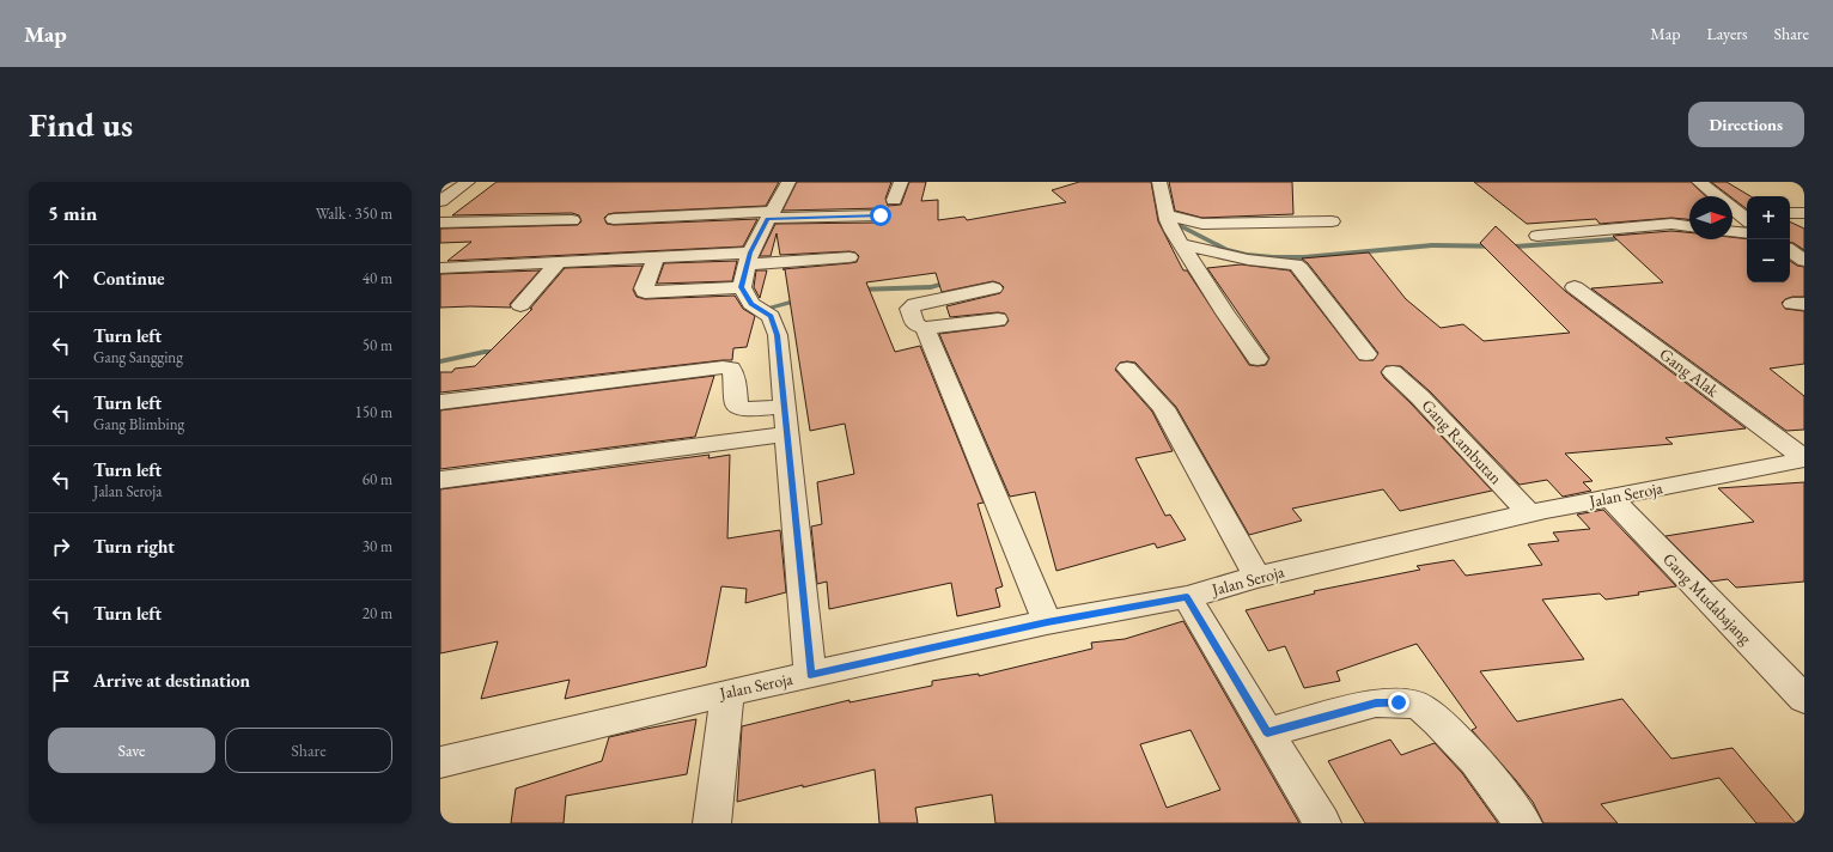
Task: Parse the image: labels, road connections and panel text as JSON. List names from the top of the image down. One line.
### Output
{"streets":{"street":["Gang Alak","Gang Rambutan","Jalan Seroja","Gang Mudabajang"]},"crossings":[["Gang Alak","Jalan Seroja"],["Gang Rambutan","Jalan Seroja"],["Jalan Seroja","Gang Mudabajang"]],"north":"right","page":{"header":"Map","nav":["Map","Layers","Share"],"buttons":["Directions",["Save","Share"]],"title":"Find us","heading":["5 min","Walk · 350 m"],"map_buttons":["+","−"],"list":[["Continue","40 m"],["Turn left","Gang Sangging","50 m"],["Turn left","Gang Blimbing","150 m"],["Turn left","Jalan Seroja","60 m"],["Turn right","30 m"],["Turn left","20 m"],"Arrive at destination"]}}
